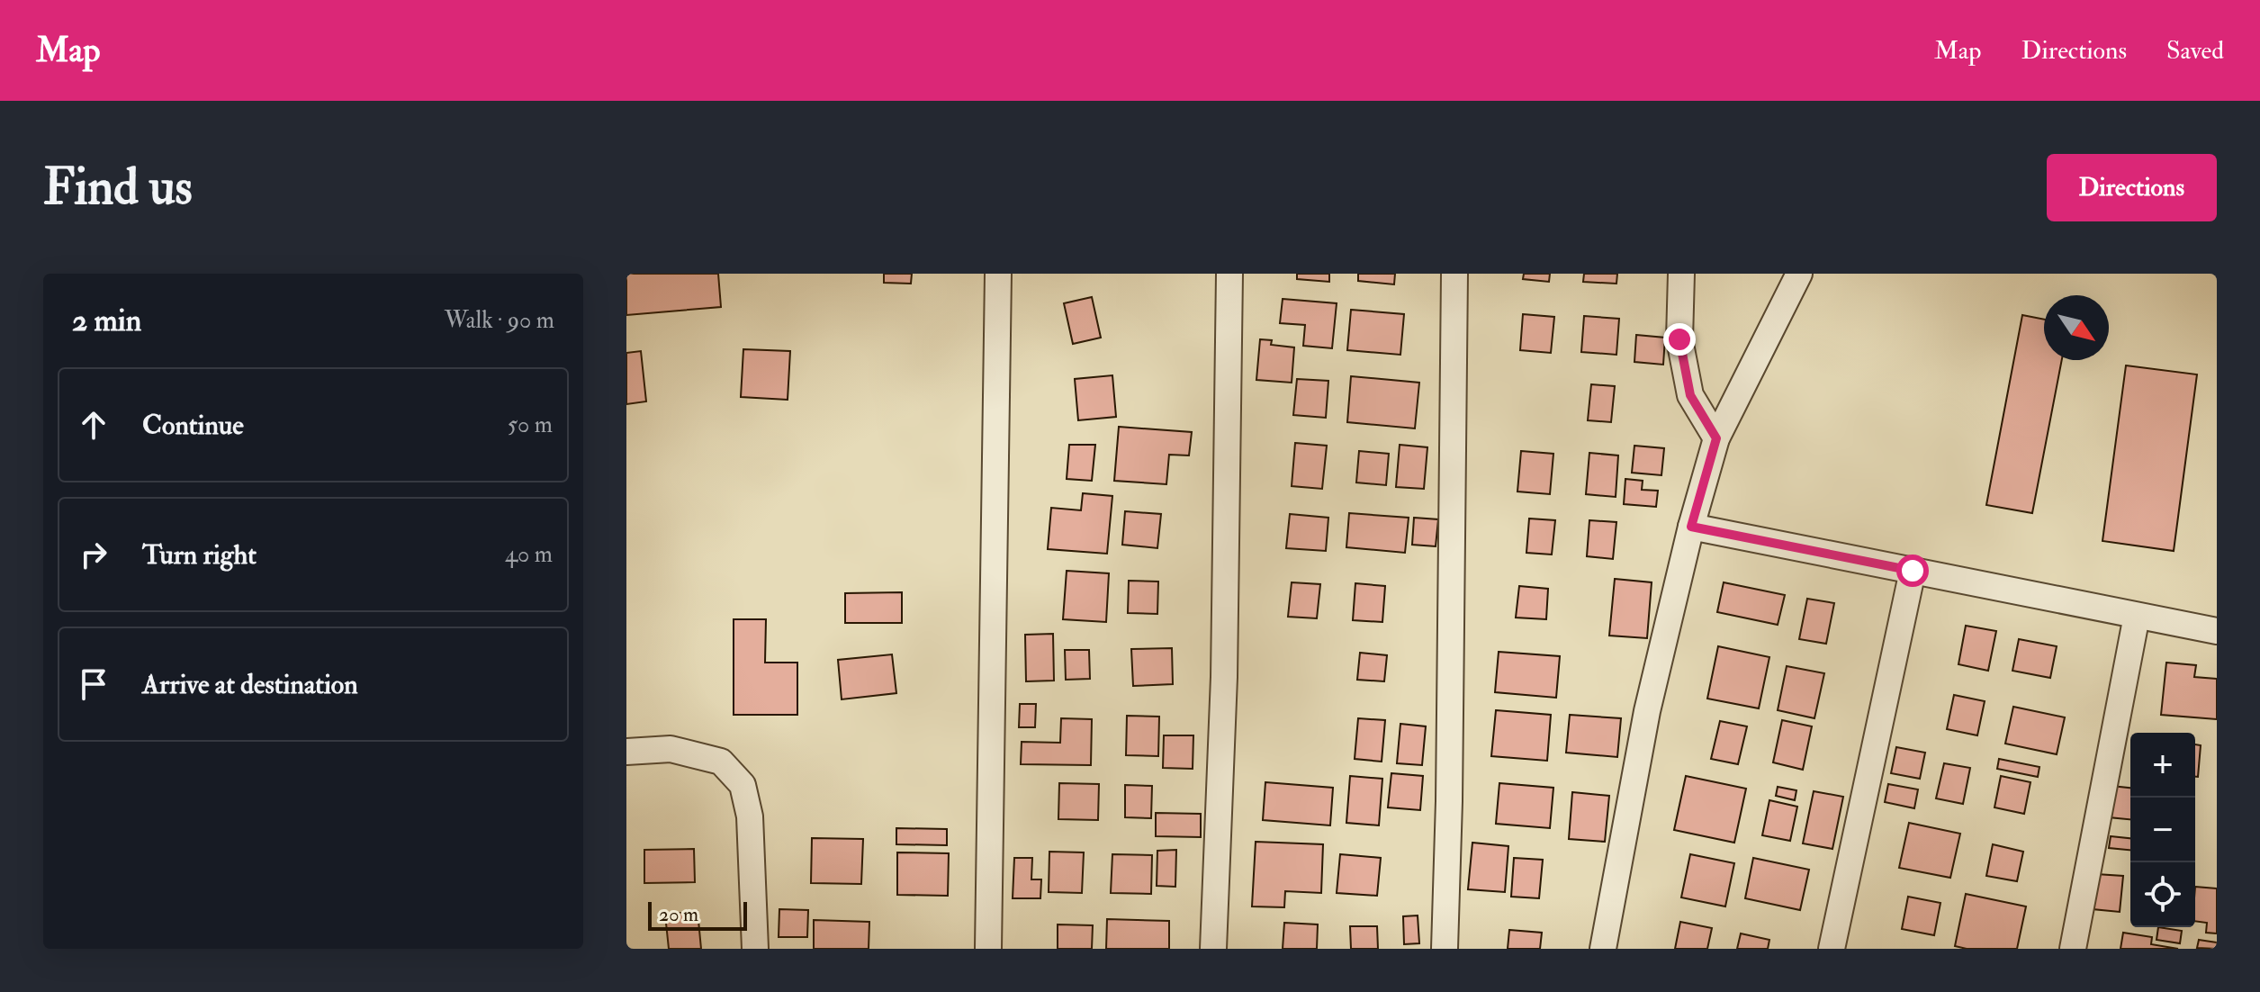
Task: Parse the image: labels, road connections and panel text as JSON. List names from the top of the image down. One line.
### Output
{"scale_bar":"20 m","north":"bottom right","page":{"header":"Map","nav":["Map","Directions","Saved"],"buttons":"Directions","title":"Find us","heading":["2 min","Walk · 90 m"],"list":[["Continue","50 m"],["Turn right","40 m"],"Arrive at destination"],"map_buttons":["+","−"],"scale":"20 m"}}
